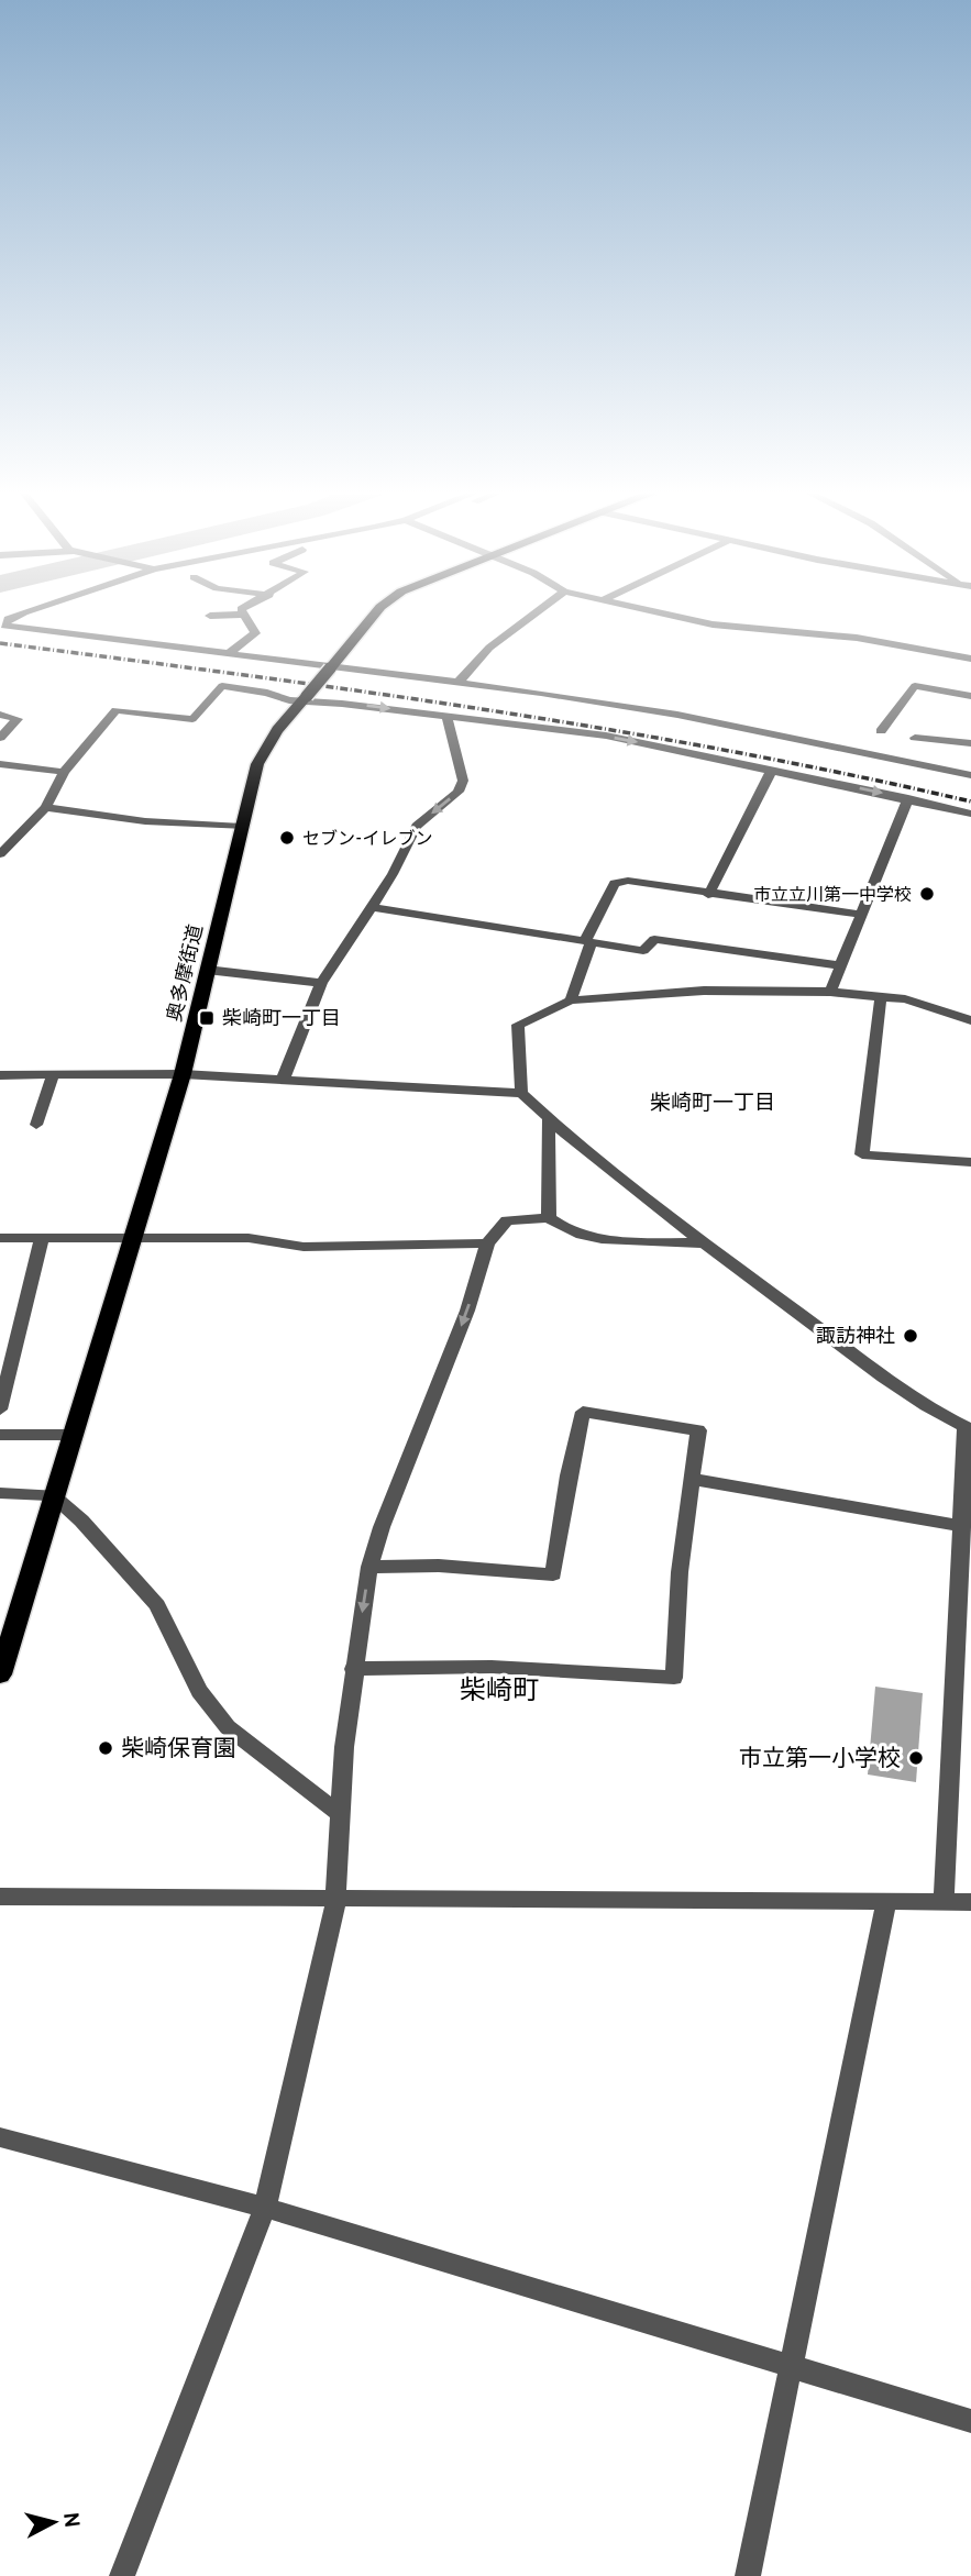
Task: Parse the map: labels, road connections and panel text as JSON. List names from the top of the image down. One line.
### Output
{"streets":{"main road":["奥多摩街道"]},"districts":["柴崎町一丁目","柴崎町"],"places":{"other":["セブン-イレブン","市立立川第一中学校","諏訪神社","柴崎保育園","市立第一小学校"],"transit":["柴崎町一丁目"]},"north":"right"}
